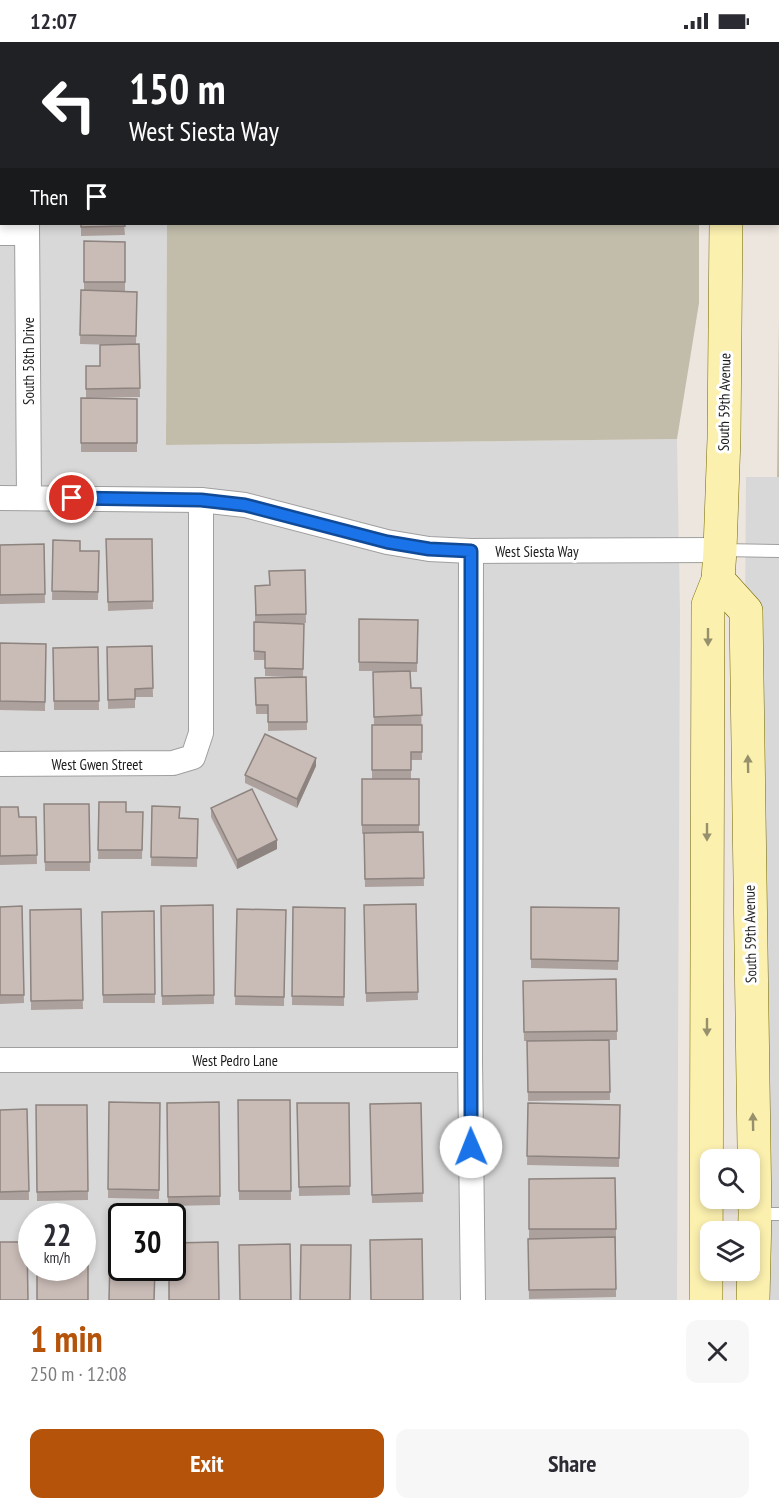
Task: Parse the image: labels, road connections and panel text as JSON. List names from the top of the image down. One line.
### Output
{"streets":{"main road":["South 59th Avenue"],"street":["South 58th Drive","West Siesta Way","West Gwen Street","West Pedro Lane"]},"crossings":[["South 58th Drive","West Siesta Way"],["South 59th Avenue","West Siesta Way"],["West Siesta Way","West Gwen Street"]],"page":{"status":"12:07","turn":["150 m","West Siesta Way"],"then":"Then","speed":"22 km/h","limit":"30","heading":["1 min","250 m · 12:08"],"buttons":["Exit","Share"]}}
